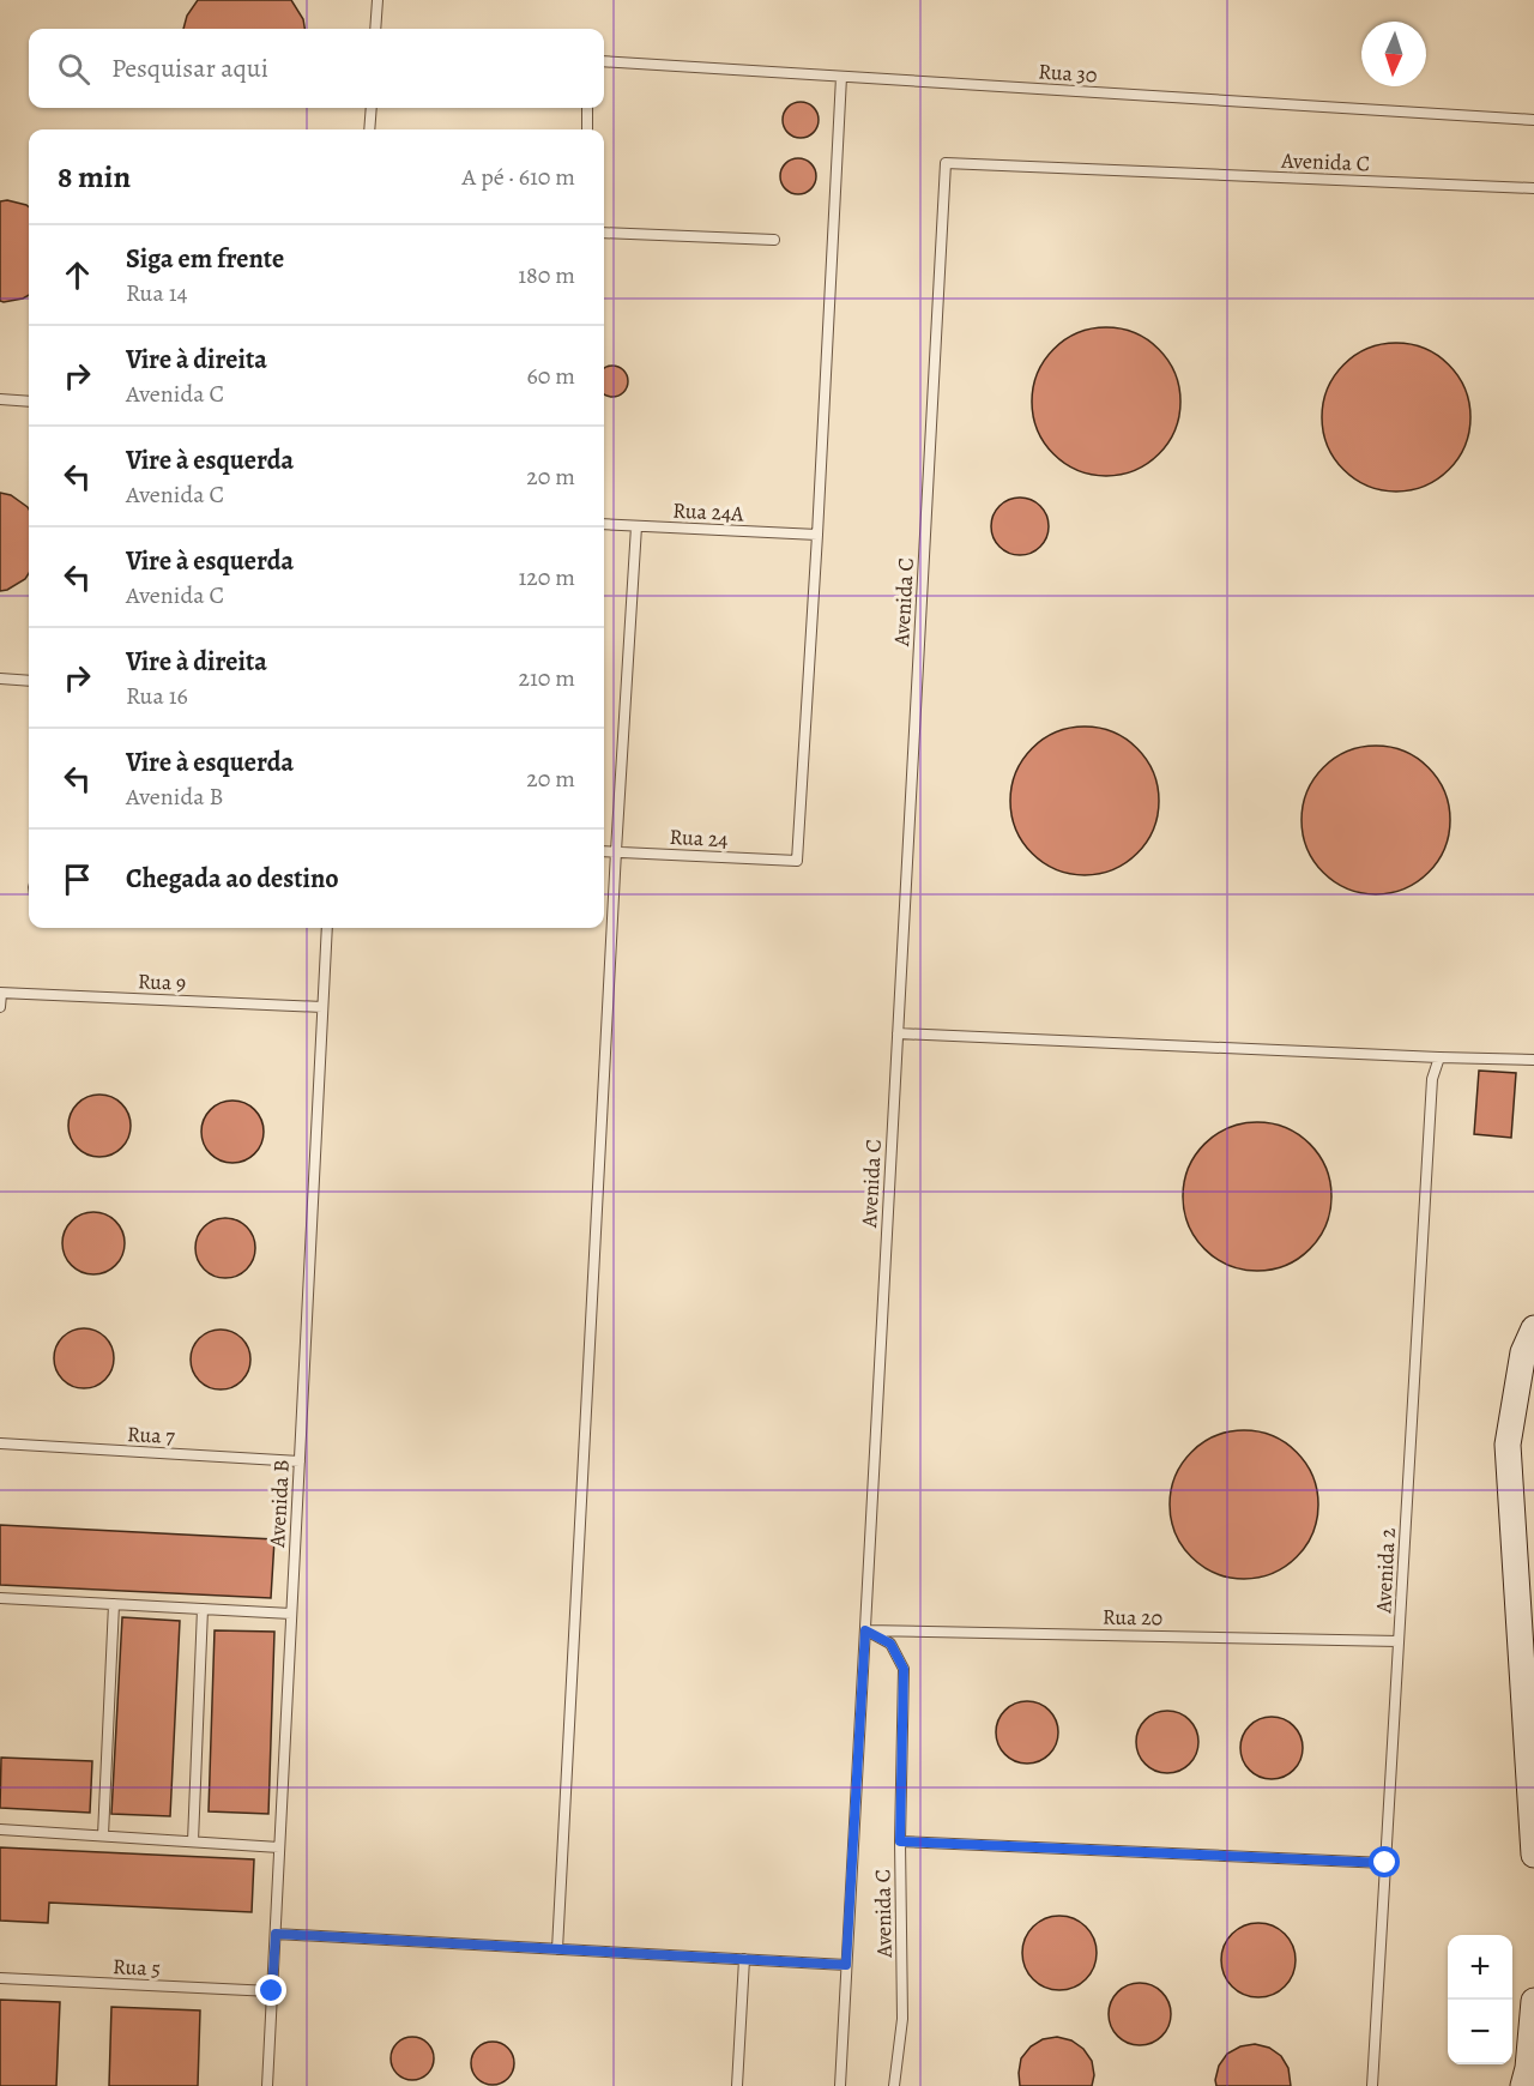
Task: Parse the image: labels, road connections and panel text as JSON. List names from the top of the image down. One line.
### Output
{"streets":{"lane":["Rua 30","Avenida C","Rua 24A","Rua 24","Rua 9","Rua 7","Avenida B","Avenida 2","Rua 20","Rua 5"]},"crossings":[["Avenida C","Rua 20"],["Rua 24A","Rua 24"],["Rua 9","Avenida B"],["Rua 7","Avenida B"],["Avenida B","Rua 5"],["Avenida 2","Rua 20"]],"north":"bottom","page":{"search":"Pesquisar aqui","heading":["8 min","A pé · 610 m"],"list":[["Siga em frente","Rua 14","180 m"],["Vire à direita","Avenida C","60 m"],["Vire à esquerda","Avenida C","20 m"],["Vire à esquerda","Avenida C","120 m"],["Vire à direita","Rua 16","210 m"],["Vire à esquerda","Avenida B","20 m"],"Chegada ao destino"],"map_buttons":["+","−"]}}
